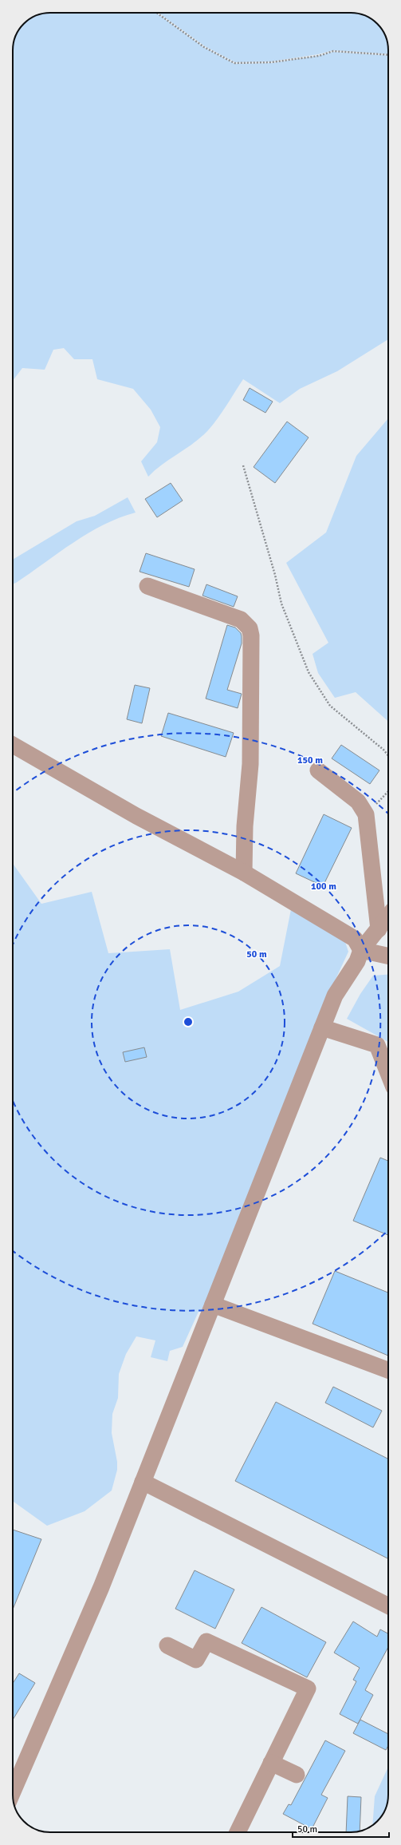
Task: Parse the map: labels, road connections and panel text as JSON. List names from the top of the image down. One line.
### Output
{"scale_bar":"50 m","rings":["150 m","100 m","50 m"]}
